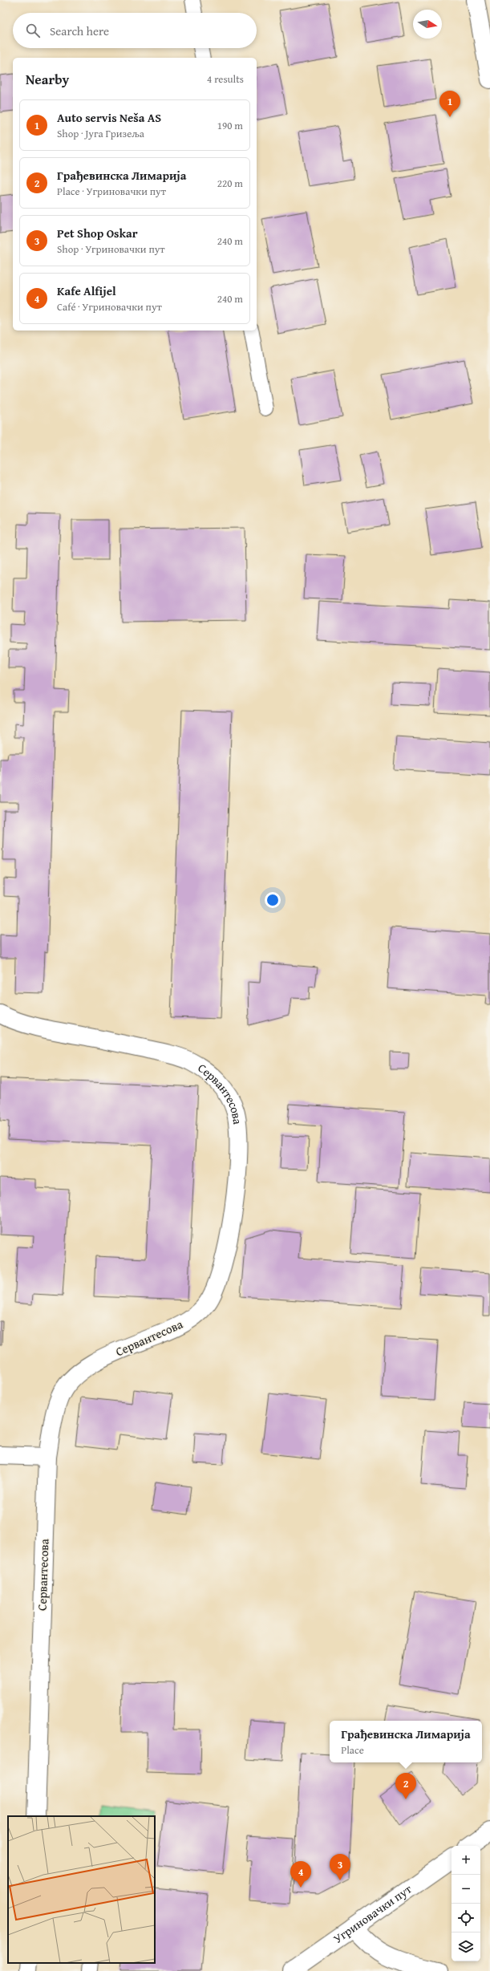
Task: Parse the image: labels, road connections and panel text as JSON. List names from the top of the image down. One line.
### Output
{"streets":{"street":["Сервантесова","Угриновачки пут"]},"north":"right","page":{"search":"Search here","heading":["Nearby","4 results"],"pins":["1","2","3","4"],"list":[{"mark":"1","name":"Auto servis Neša AS","note":"Shop · Југа Гризеља","value":"190 m"},{"mark":"2","name":"Грађевинска Лимарија","note":"Place · Угриновачки пут","value":"220 m"},{"mark":"3","name":"Pet Shop Oskar","note":"Shop · Угриновачки пут","value":"240 m"},{"mark":"4","name":"Kafe Alfijel","note":"Café · Угриновачки пут","value":"240 m"}],"popup":["Грађевинска Лимарија","Place"],"map_buttons":["+","−"]}}
